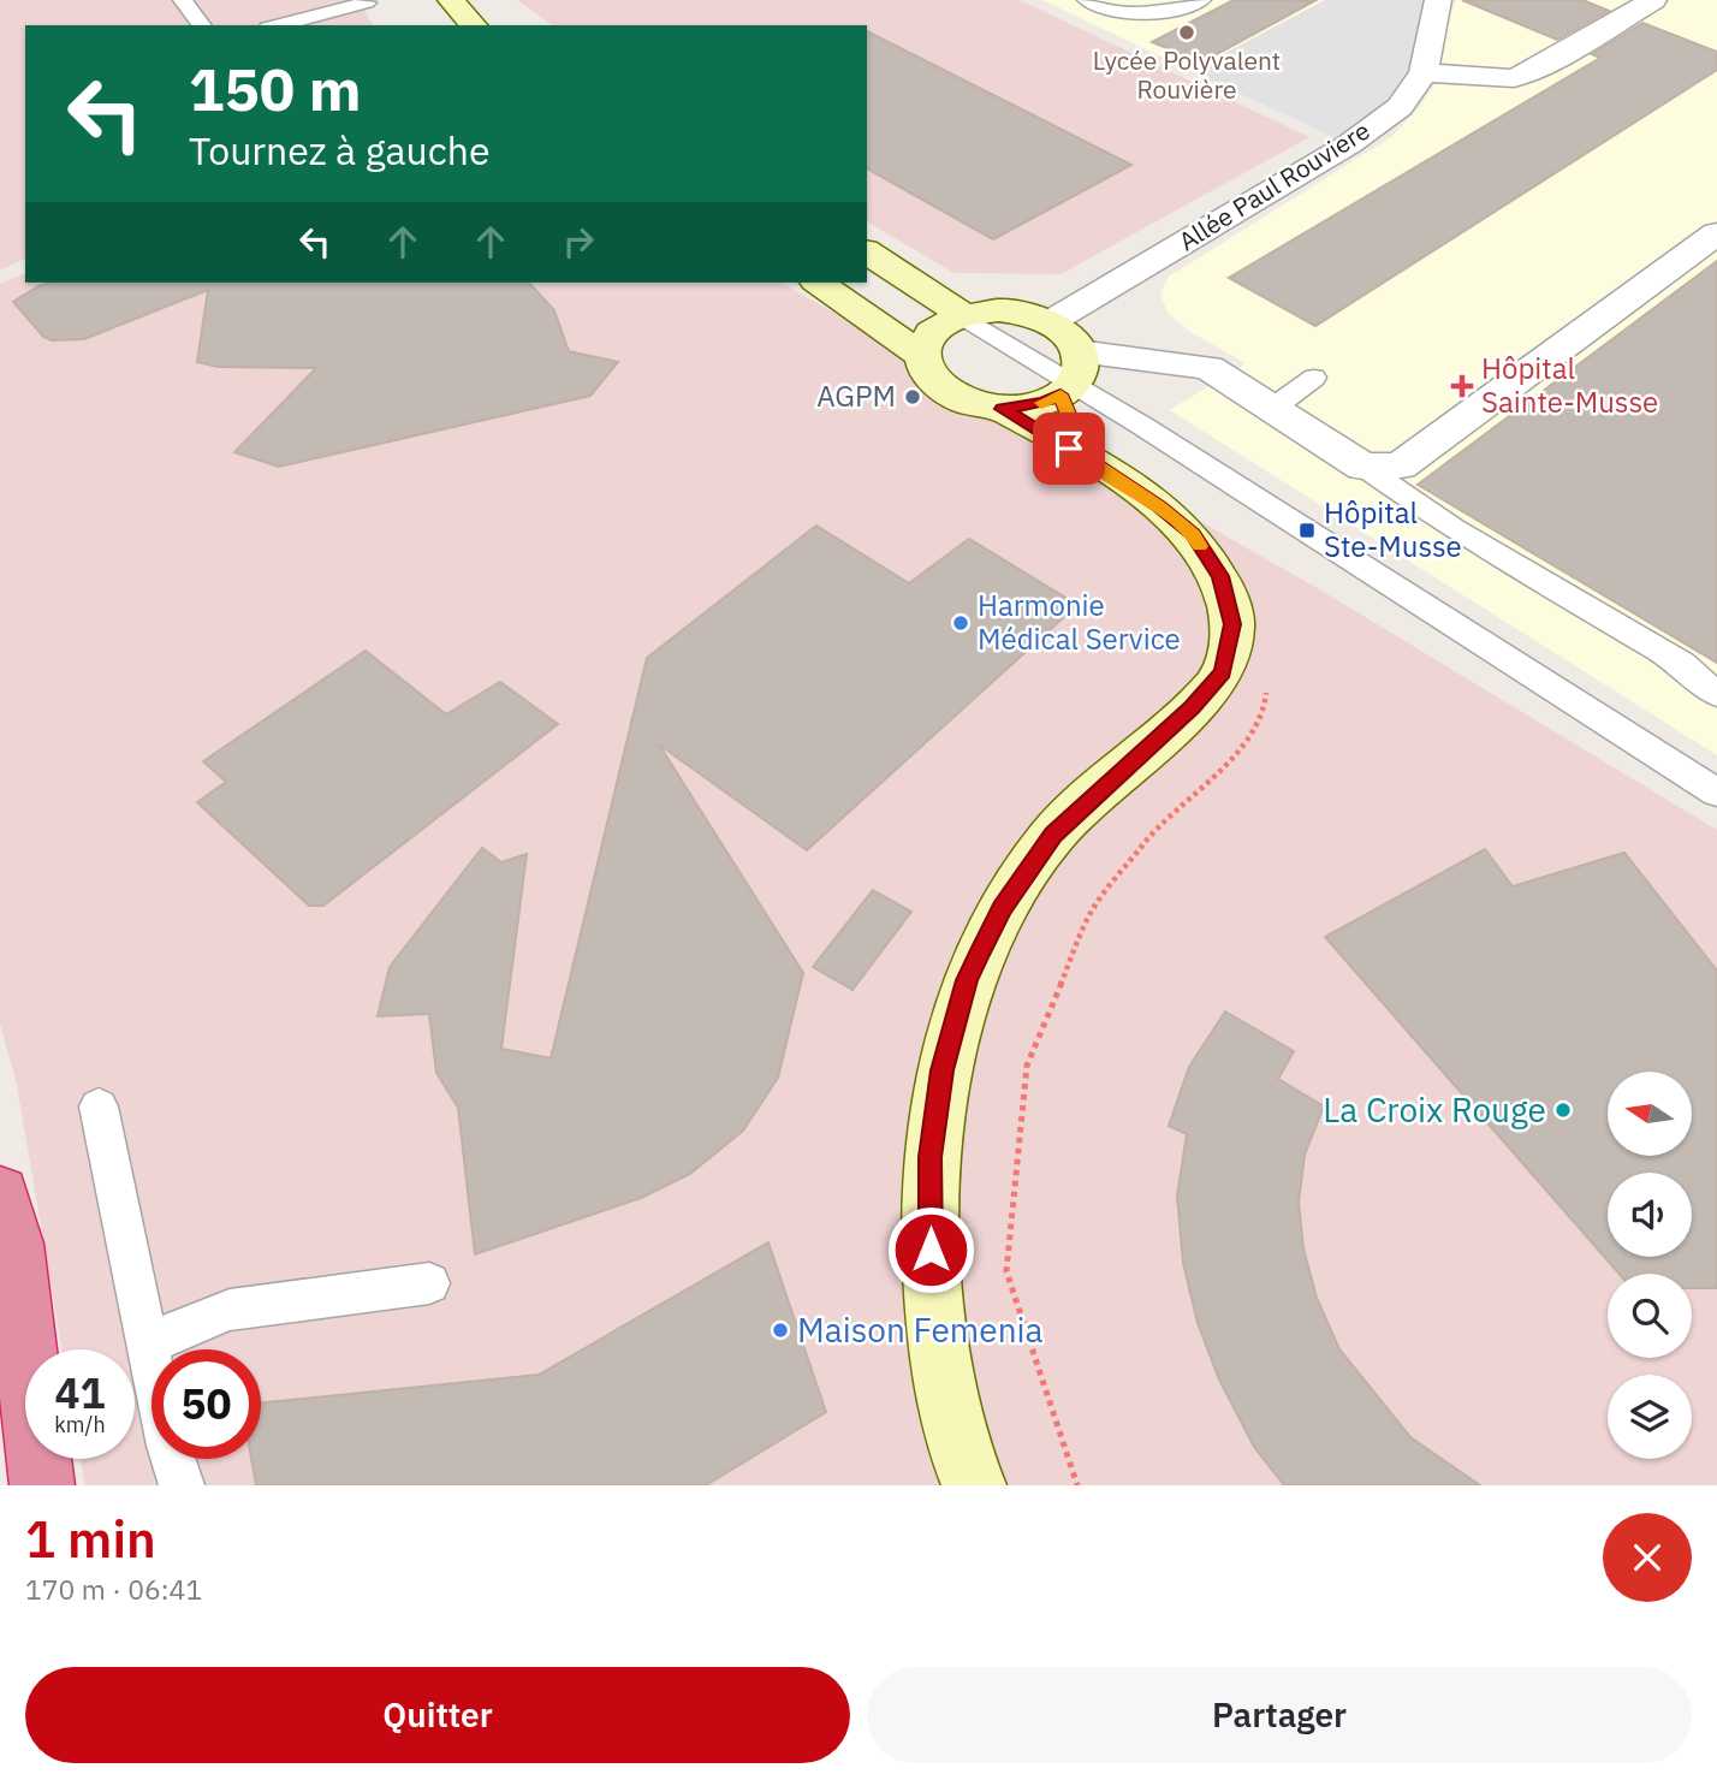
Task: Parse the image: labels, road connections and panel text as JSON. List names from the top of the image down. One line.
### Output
{"streets":{"street":["Allée Paul Rouviere"]},"places":{"other":["Lycée Polyvalent Rouvière","AGPM","Harmonie Médical Service","La Croix Rouge","Maison Femenia"],"health":["Hôpital Sainte-Musse"],"transit":["Hôpital Ste-Musse"]},"north":"left","page":{"turn":["150 m","Tournez à gauche"],"speed":"41 km/h","limit":"50","heading":["1 min","170 m · 06:41"],"buttons":["Quitter","Partager"]}}
